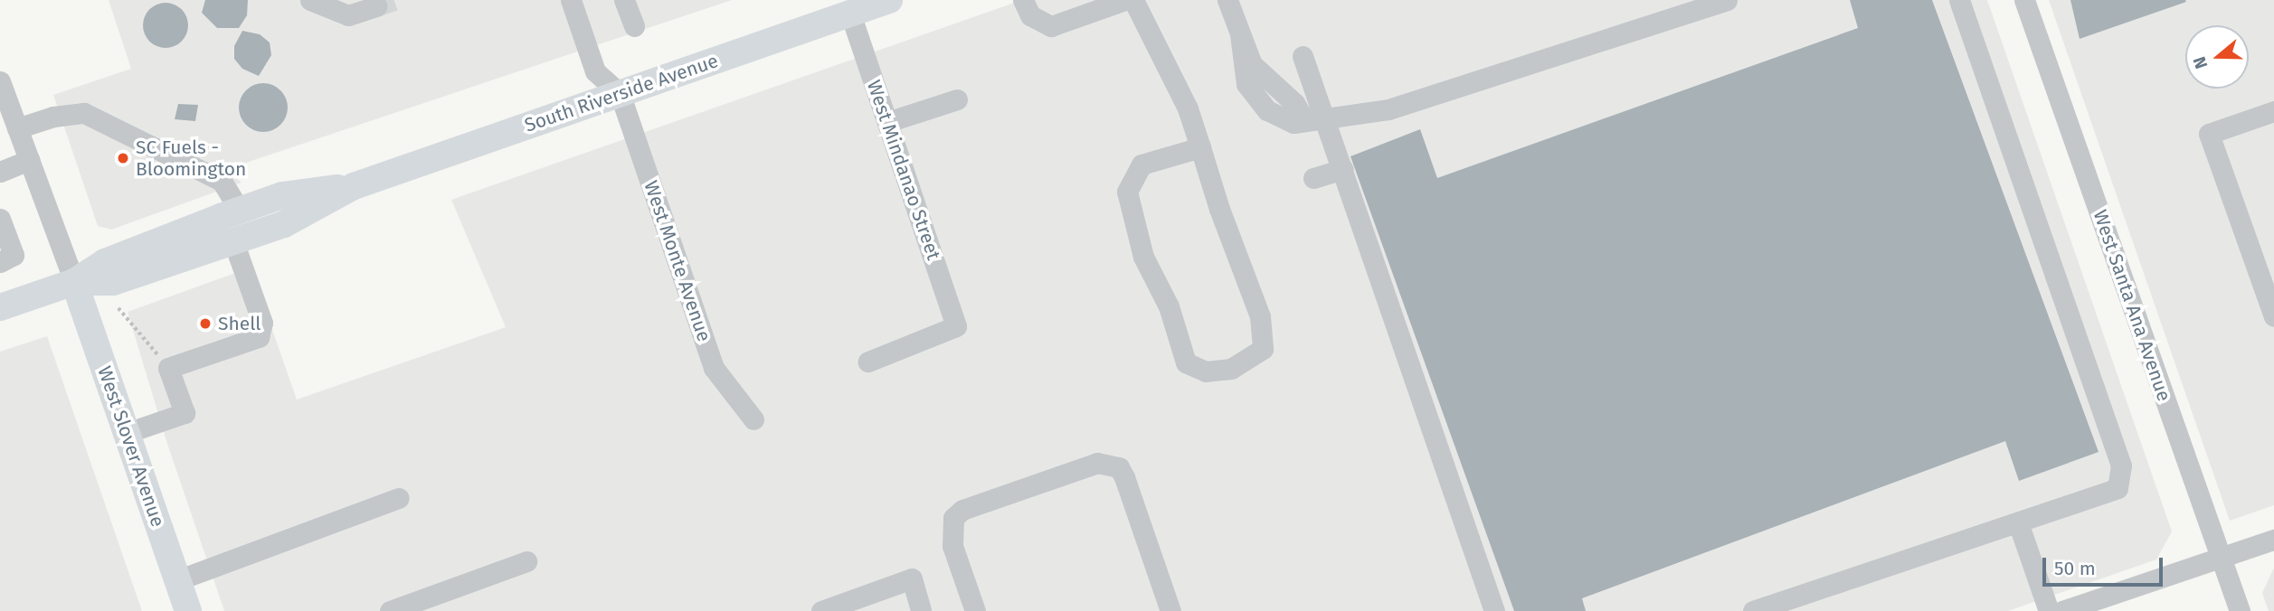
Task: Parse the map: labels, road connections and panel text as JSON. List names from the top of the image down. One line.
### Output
{"streets":{"main road":["South Riverside Avenue","West Slover Avenue"],"street":["West Mindanao Street","West Monte Avenue","West Santa Ana Avenue"]},"crossings":[["South Riverside Avenue","West Mindanao Street"],["South Riverside Avenue","West Monte Avenue"],["South Riverside Avenue","West Slover Avenue"]],"places":["SC Fuels - Bloomington","Shell"],"scale_bar":"50 m","north":"left"}
